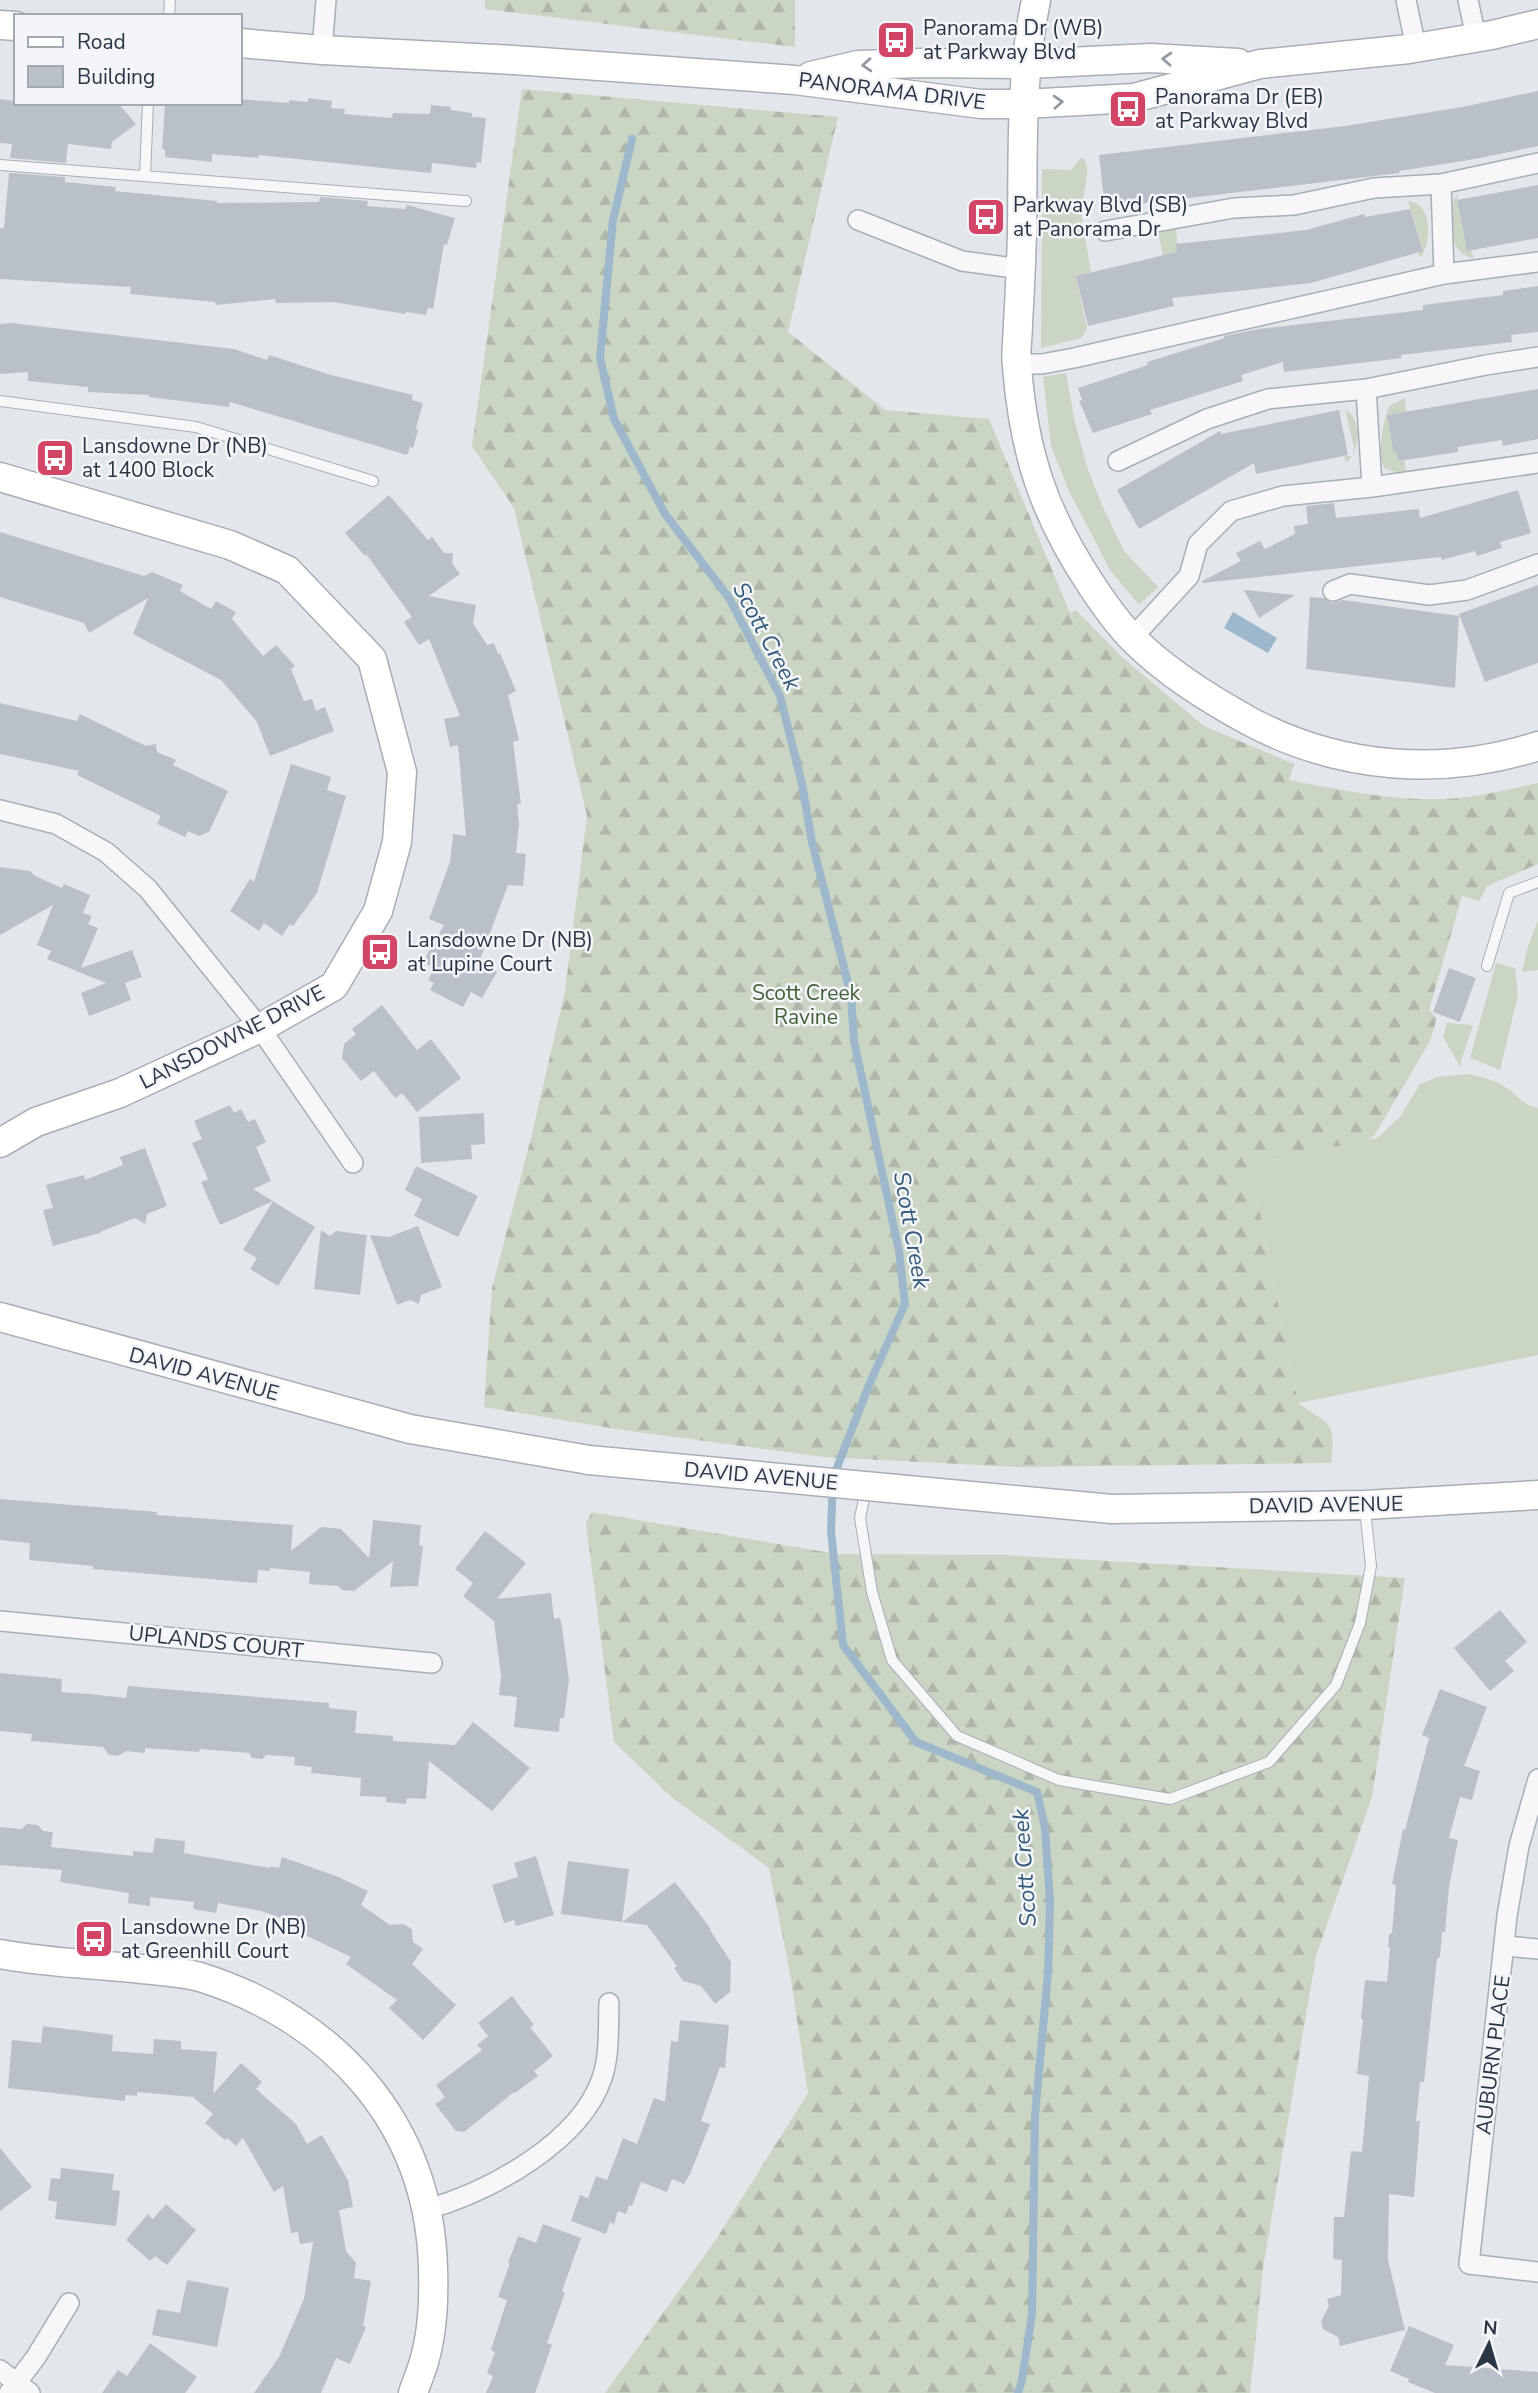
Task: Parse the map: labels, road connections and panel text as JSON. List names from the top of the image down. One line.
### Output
{"streets":{"street":["PANORAMA DRIVE","LANSDOWNE DRIVE","DAVID AVENUE","UPLANDS COURT","AUBURN PLACE"]},"water":["Scott Creek"],"parks":["Scott Creek Ravine"],"places":{"bus stop":["Panorama Dr (WB) at Parkway Blvd","Panorama Dr (EB) at Parkway Blvd","Parkway Blvd (SB) at Panorama Dr","Lansdowne Dr (NB) at 1400 Block","Lansdowne Dr (NB) at Lupine Court","Lansdowne Dr (NB) at Greenhill Court"]},"legend":["Road","Building"],"north":"top"}
